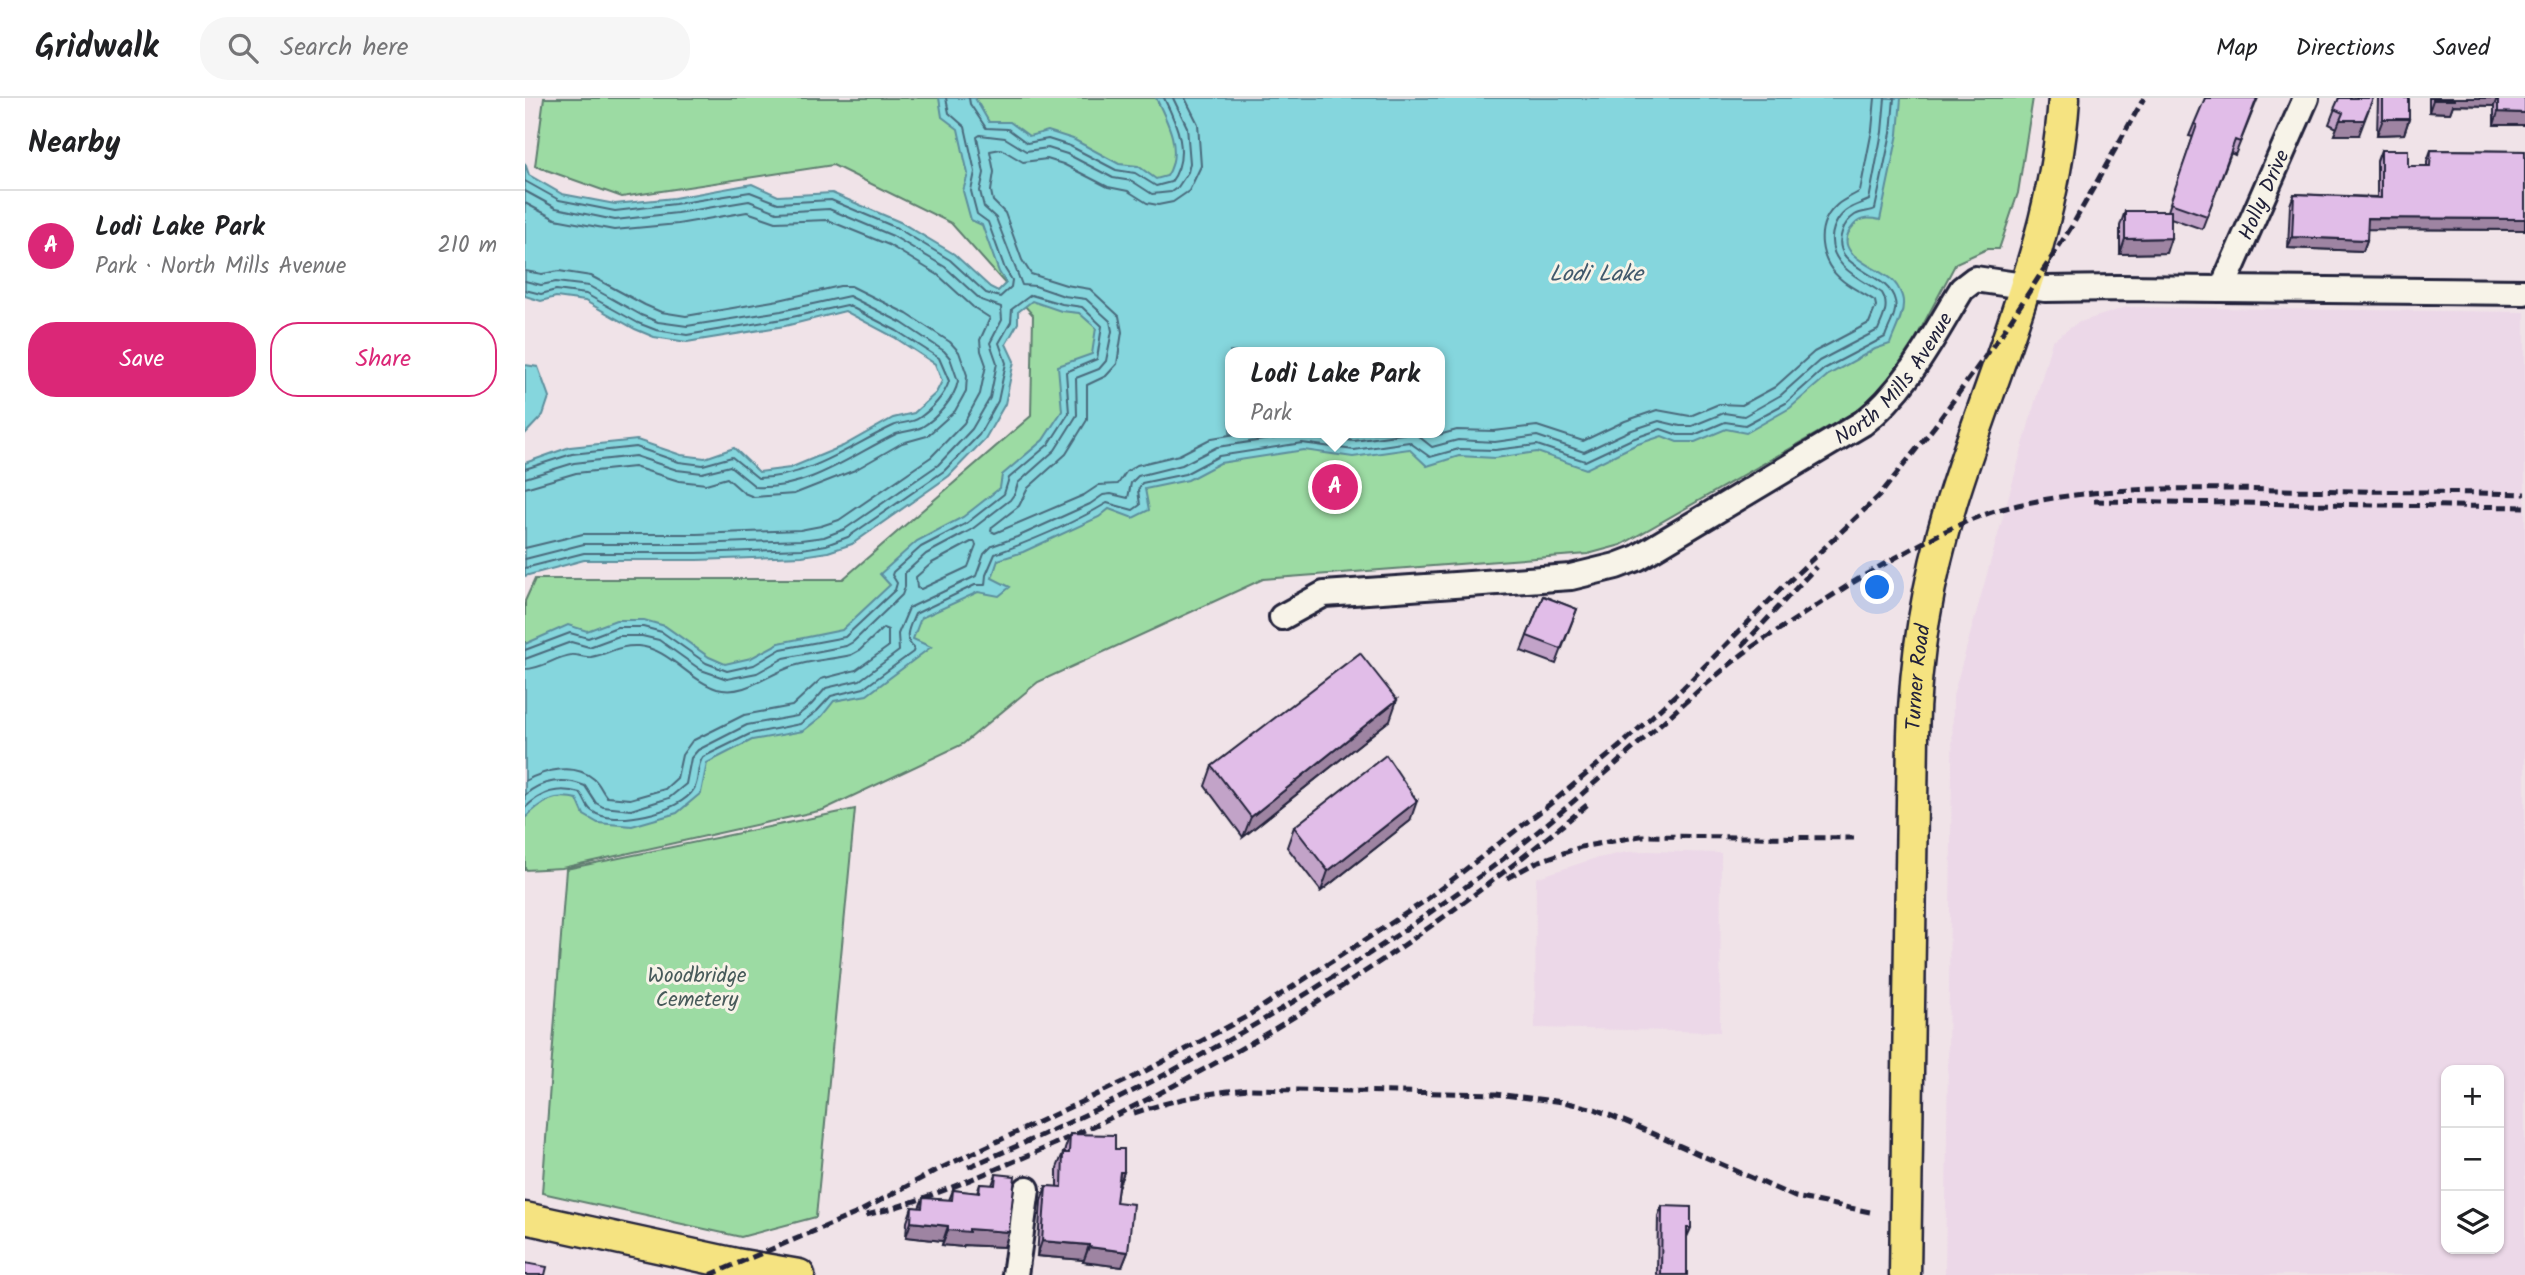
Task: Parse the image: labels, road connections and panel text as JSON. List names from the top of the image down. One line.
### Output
{"streets":{"main road":["Turner Road"],"street":["Holly Drive","North Mills Avenue"]},"crossings":[["Holly Drive","North Mills Avenue"],["North Mills Avenue","Turner Road"]],"water":["Lodi Lake"],"parks":["Woodbridge Cemetery"],"page":{"header":"Gridwalk","search":"Search here","nav":["Map","Directions","Saved"],"heading":"Nearby","list":[{"mark":"A","name":"Lodi Lake Park","note":"Park · North Mills Avenue","value":"210 m"}],"buttons":["Save","Share"],"popup":["Lodi Lake Park","Park"],"pins":"A","map_buttons":["+","−"]}}
